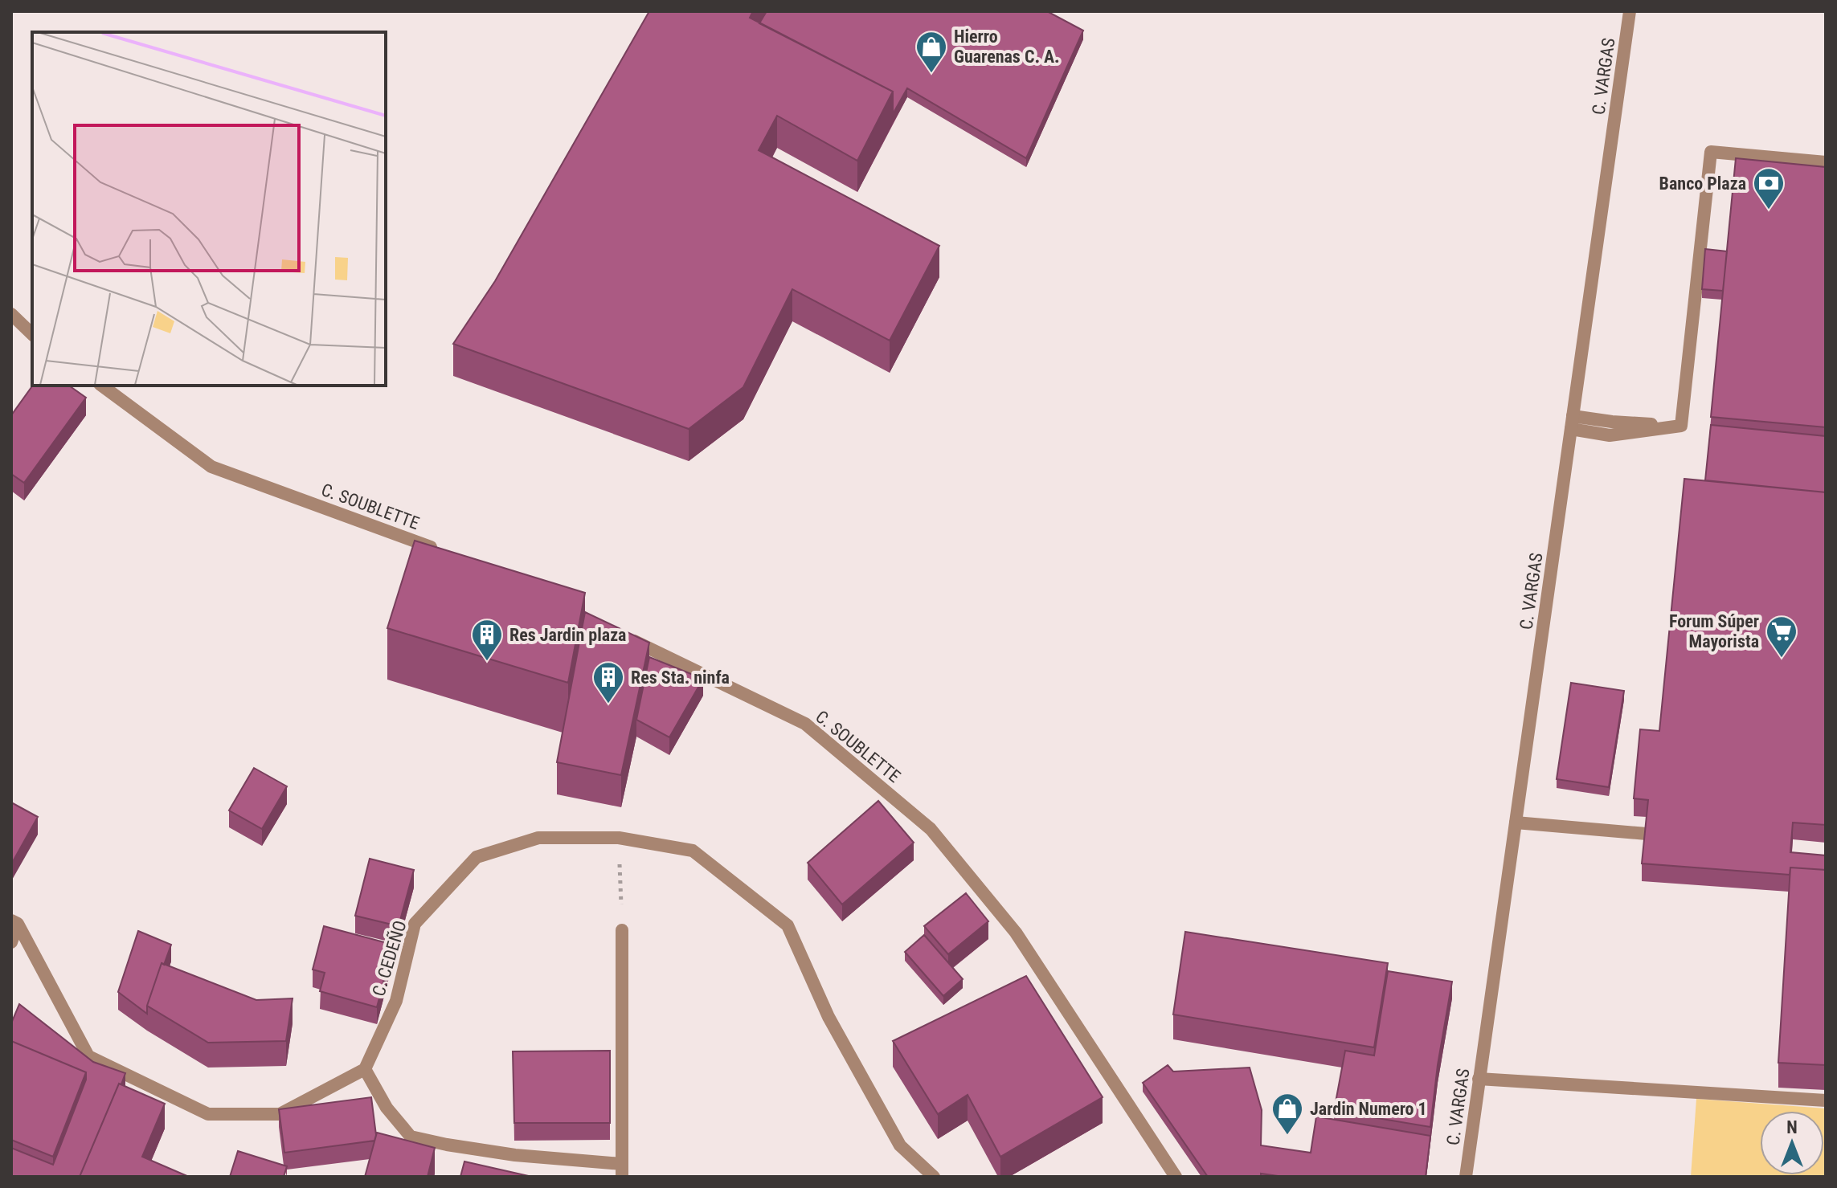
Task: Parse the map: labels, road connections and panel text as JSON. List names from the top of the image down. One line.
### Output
{"streets":{"street":["C. VARGAS","C. SOUBLETTE","C. CEDEÑO"]},"places":{"shop":["Hierro Guarenas C. A.","Jardin Numero 1"],"bank":["Banco Plaza"],"supermarket":["Forum Súper Mayorista"],"building":["Res Jardin plaza","Res Sta. ninfa"]},"north":"top"}
